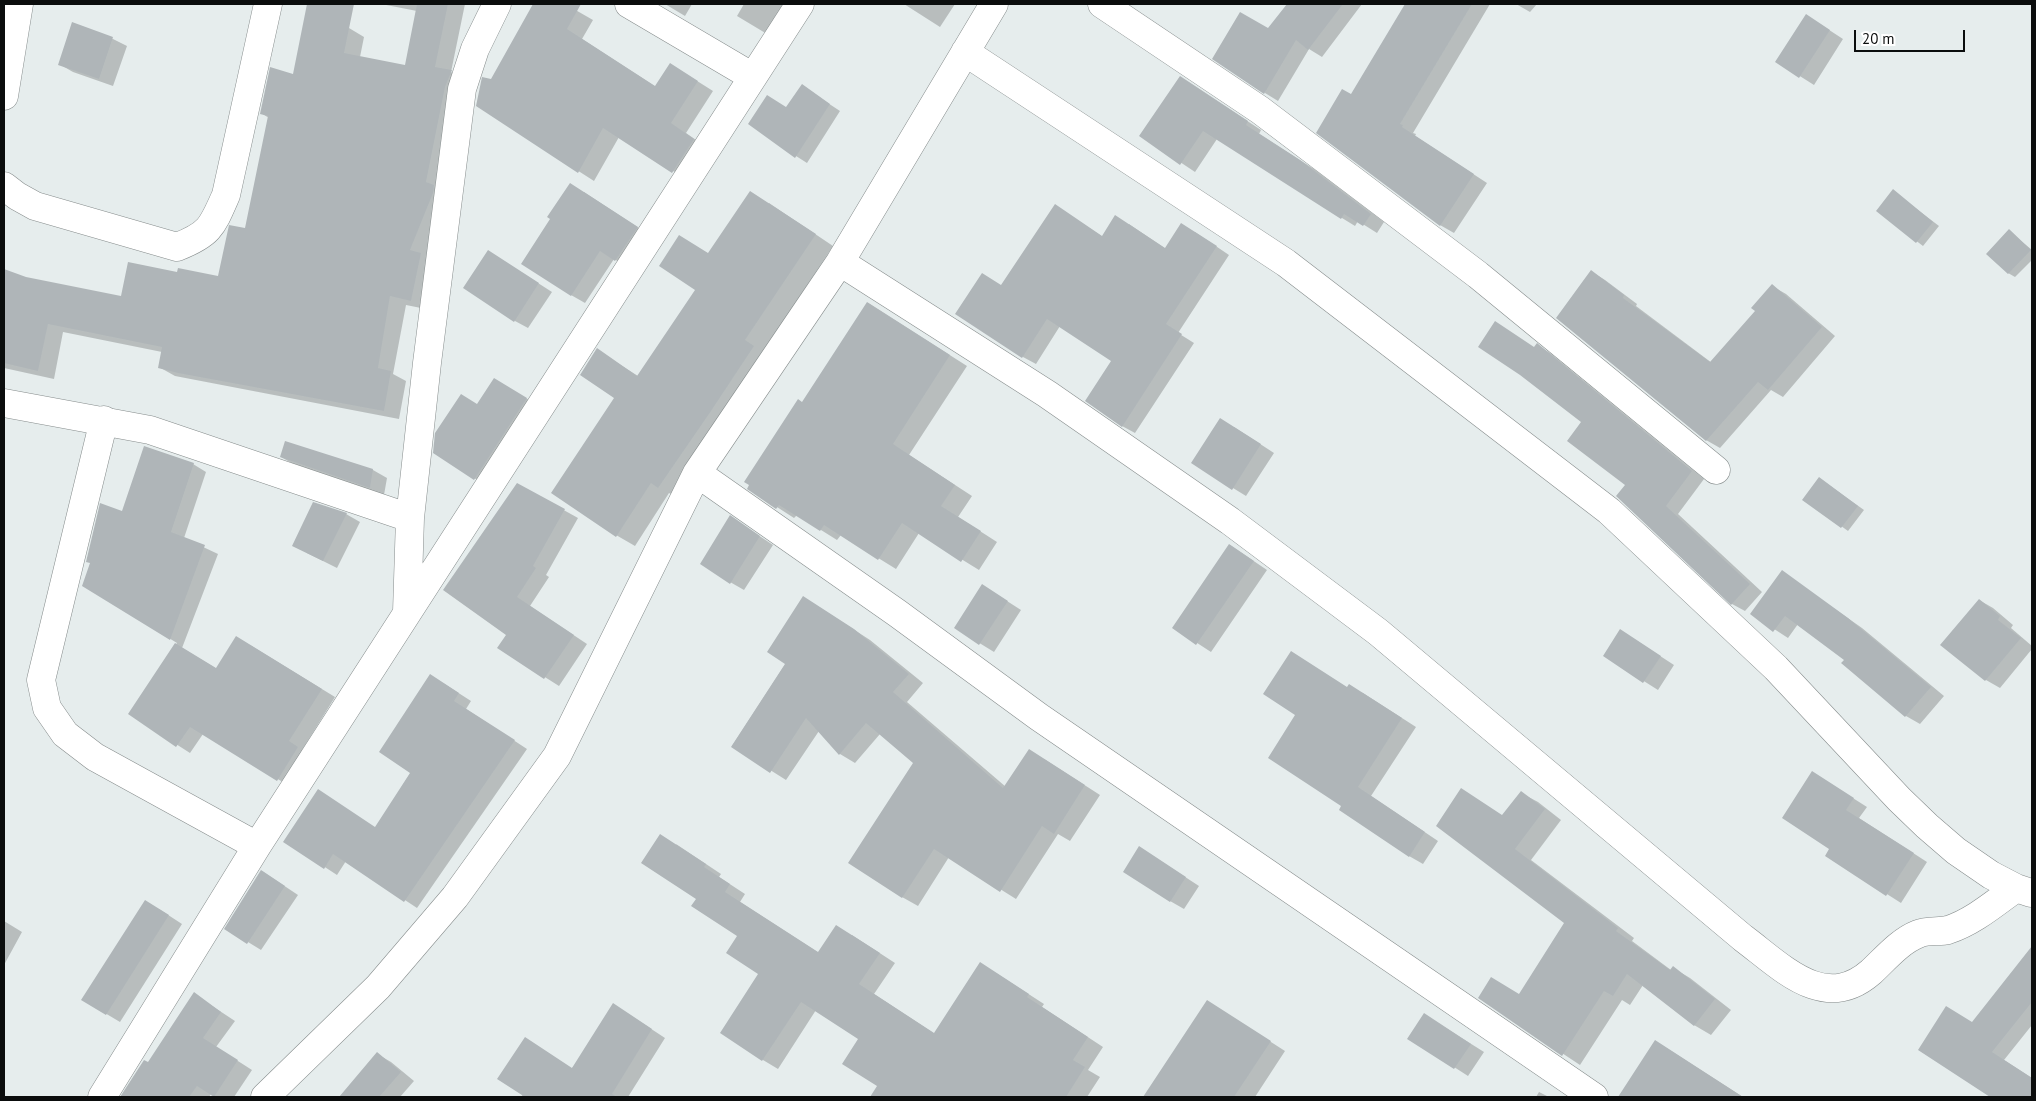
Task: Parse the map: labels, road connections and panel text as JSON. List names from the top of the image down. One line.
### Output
{"scale_bar":"20 m"}
